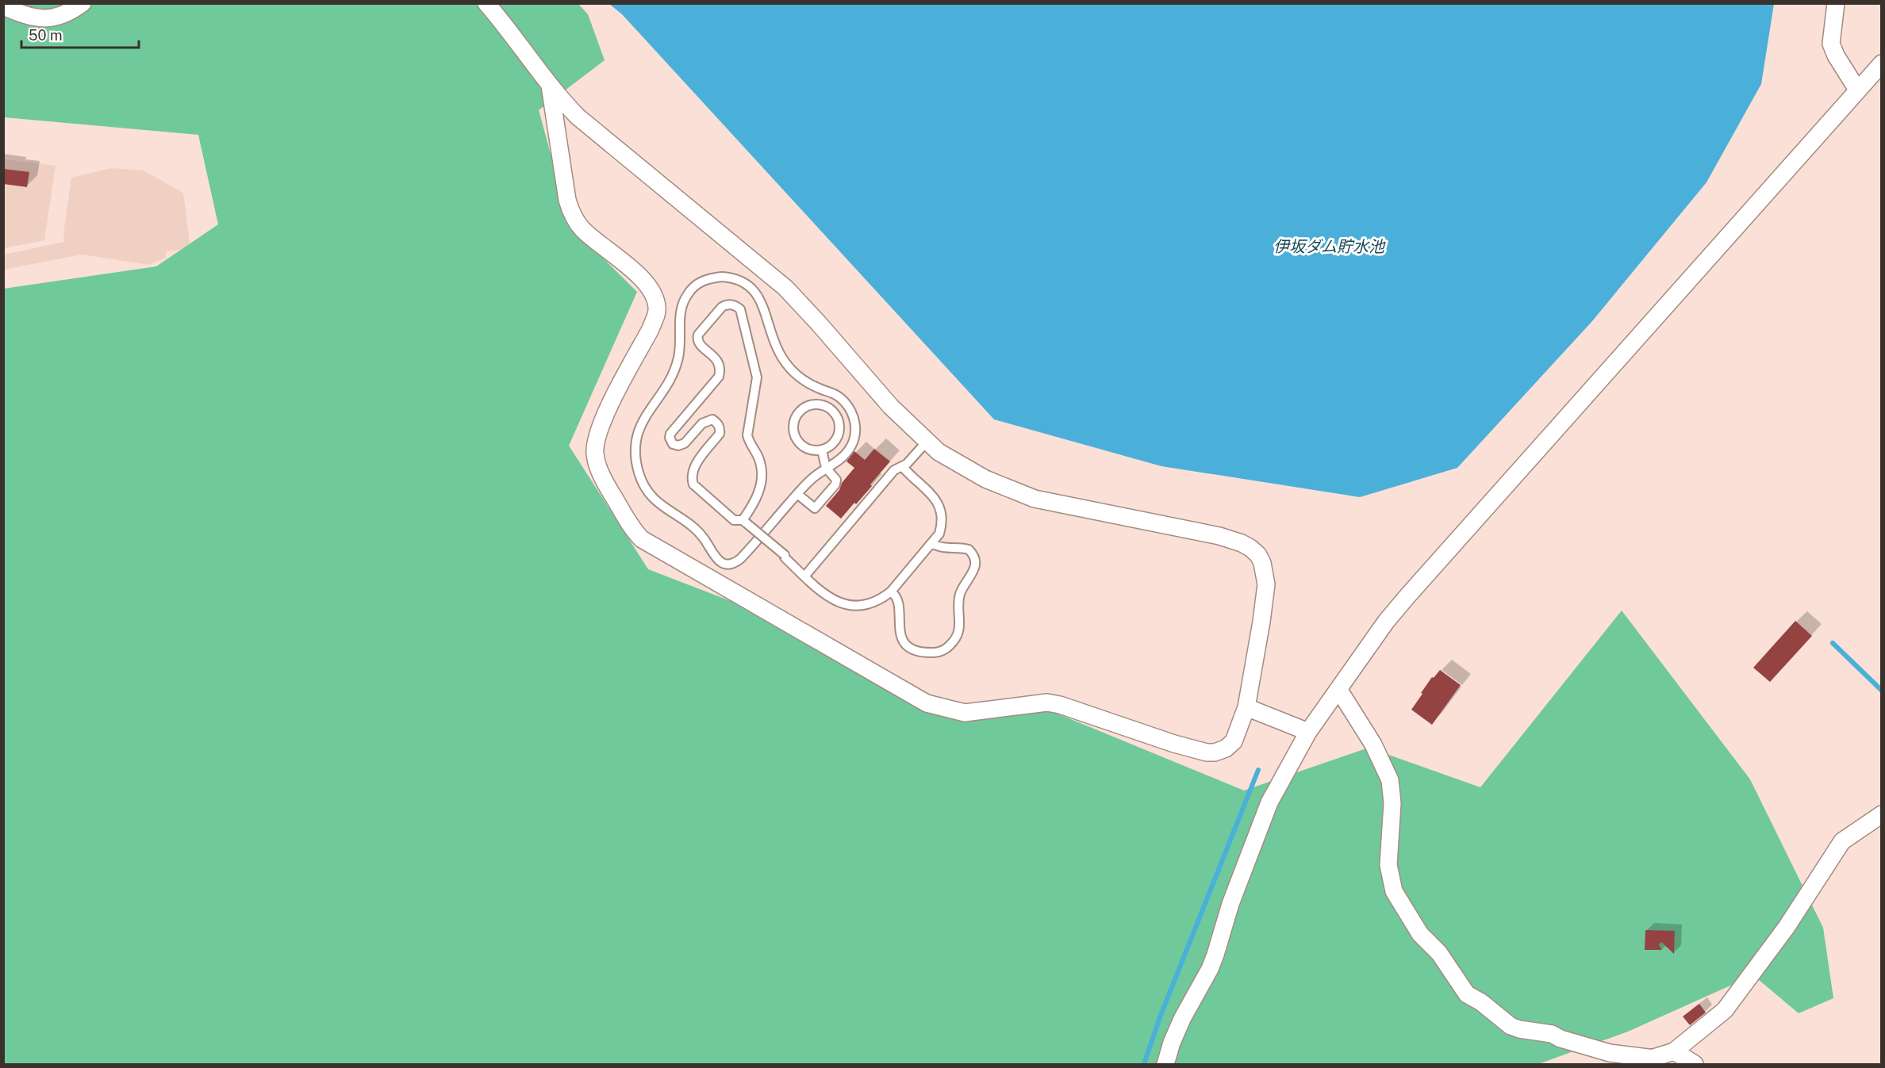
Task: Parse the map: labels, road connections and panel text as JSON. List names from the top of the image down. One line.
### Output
{"water":["伊坂ダム貯水池"],"scale_bar":"50 m"}
